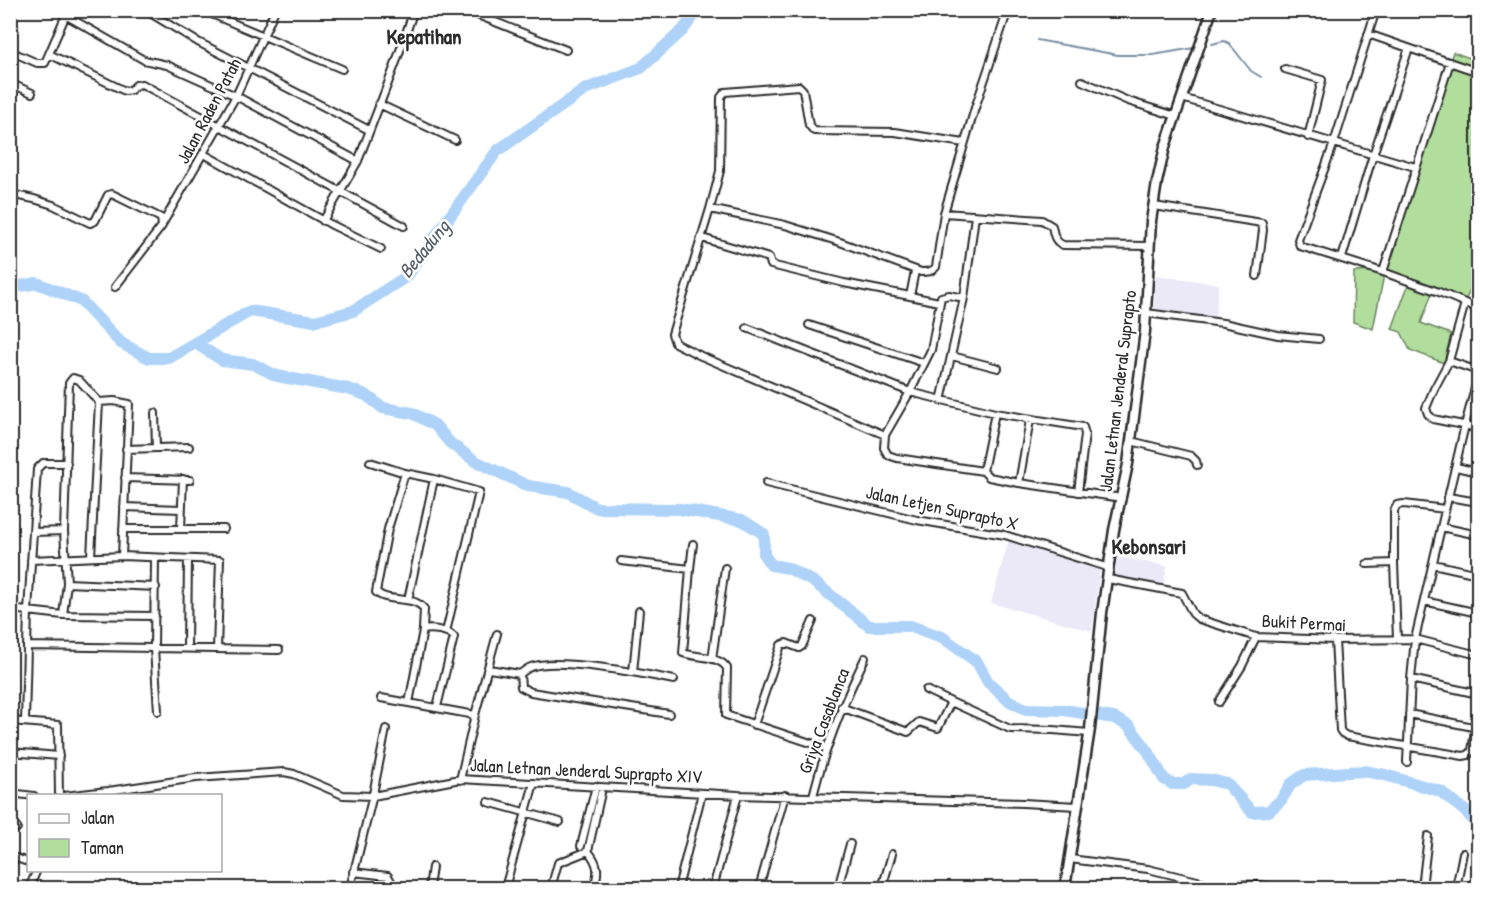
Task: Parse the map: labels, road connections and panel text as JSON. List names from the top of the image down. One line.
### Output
{"streets":{"main road":["Jalan Letnan Jenderal Suprapto"],"street":["Jalan Raden Patah","Jalan Letjen Suprapto X","Bukit Permai","Griya Casablanca","Jalan Letnan Jenderal Suprapto XIV"]},"crossings":[["Jalan Letnan Jenderal Suprapto","Jalan Letjen Suprapto X"],["Jalan Letnan Jenderal Suprapto","Bukit Permai"],["Jalan Letnan Jenderal Suprapto","Jalan Letnan Jenderal Suprapto XIV"],["Griya Casablanca","Jalan Letnan Jenderal Suprapto XIV"]],"districts":["Kepatihan","Kebonsari"],"water":["Bedadung"],"legend":["Jalan","Taman"]}
